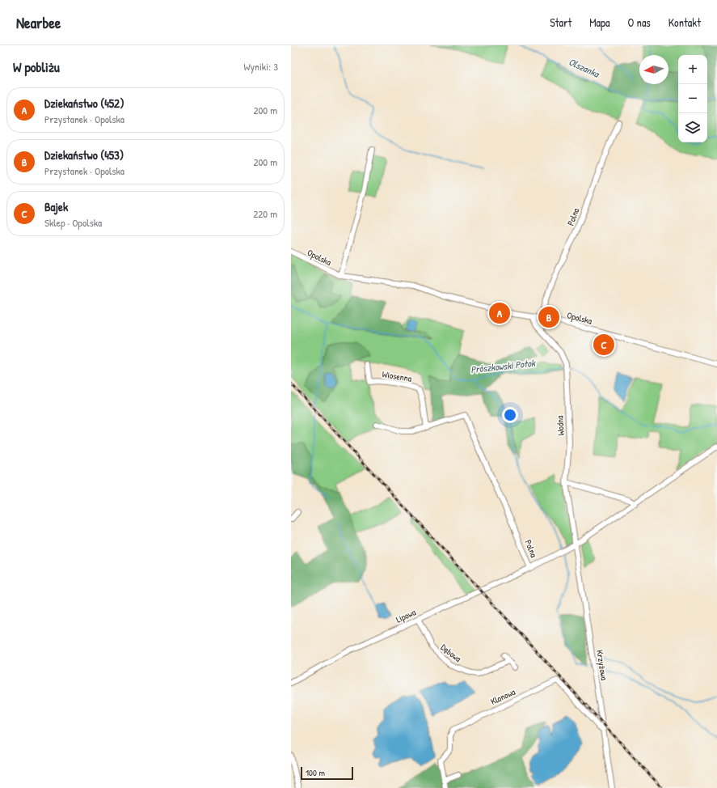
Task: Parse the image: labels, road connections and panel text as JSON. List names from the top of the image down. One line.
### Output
{"streets":{"street":["Polna","Opolska","Wiosenna","Wodna","Lipowa","Dębowa","Krzyżowa","Klonowa"]},"crossings":[["Polna","Opolska"],["Polna","Wiosenna"],["Polna","Wodna"],["Polna","Lipowa"],["Polna","Krzyżowa"],["Opolska","Wodna"],["Wodna","Krzyżowa"],["Lipowa","Dębowa"],["Krzyżowa","Klonowa"]],"water":["Olszanka","Prószkowski Potok"],"scale_bar":"100 m","north":"left","page":{"header":"Nearbee","nav":["Start","Mapa","O nas","Kontakt"],"heading":["W pobliżu","Wyniki: 3"],"map_buttons":["+","−"],"list":[{"mark":"A","name":"Dziekaństwo (452)","note":"Przystanek · Opolska","value":"200 m"},{"mark":"B","name":"Dziekaństwo (453)","note":"Przystanek · Opolska","value":"200 m"},{"mark":"C","name":"Bajek","note":"Sklep · Opolska","value":"220 m"}],"pins":["A","B","C"],"scale":"100 m"}}
